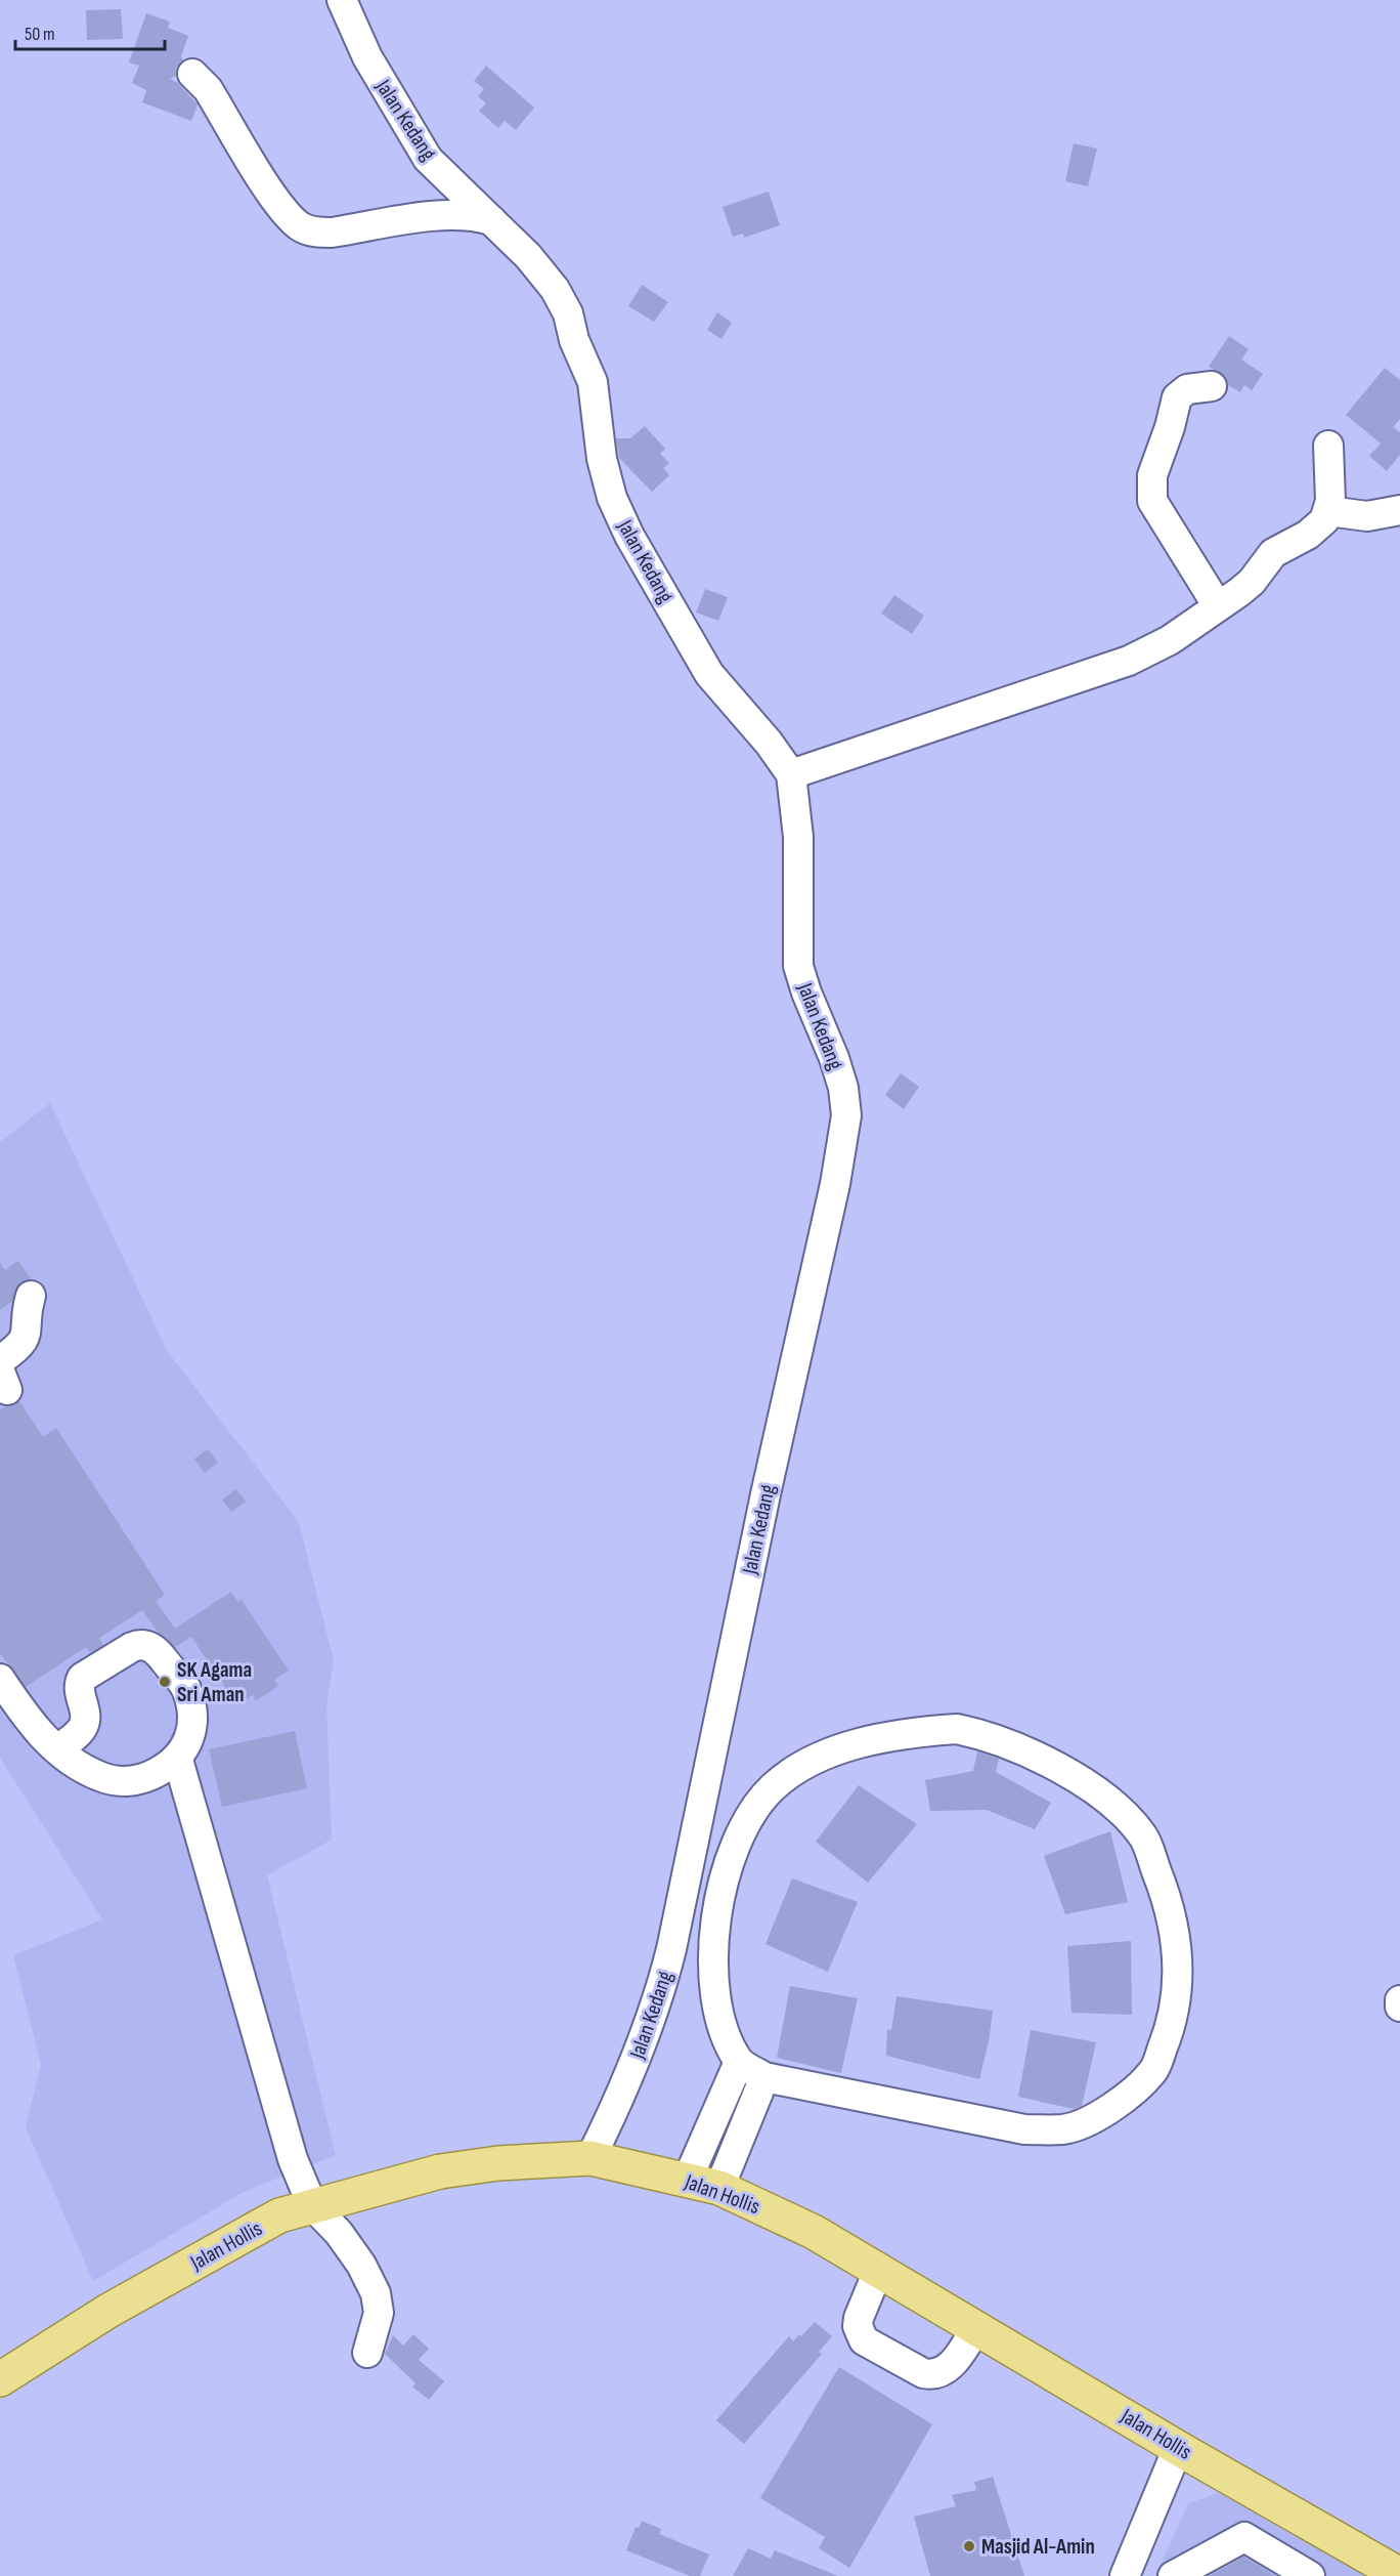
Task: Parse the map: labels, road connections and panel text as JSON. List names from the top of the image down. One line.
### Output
{"streets":{"main road":["Jalan Hollis"],"street":["Jalan Kedang"]},"crossings":[["Jalan Kedang","Jalan Hollis"]],"places":["SK Agama Sri Aman","Masjid Al-Amin"],"scale_bar":"50 m"}
